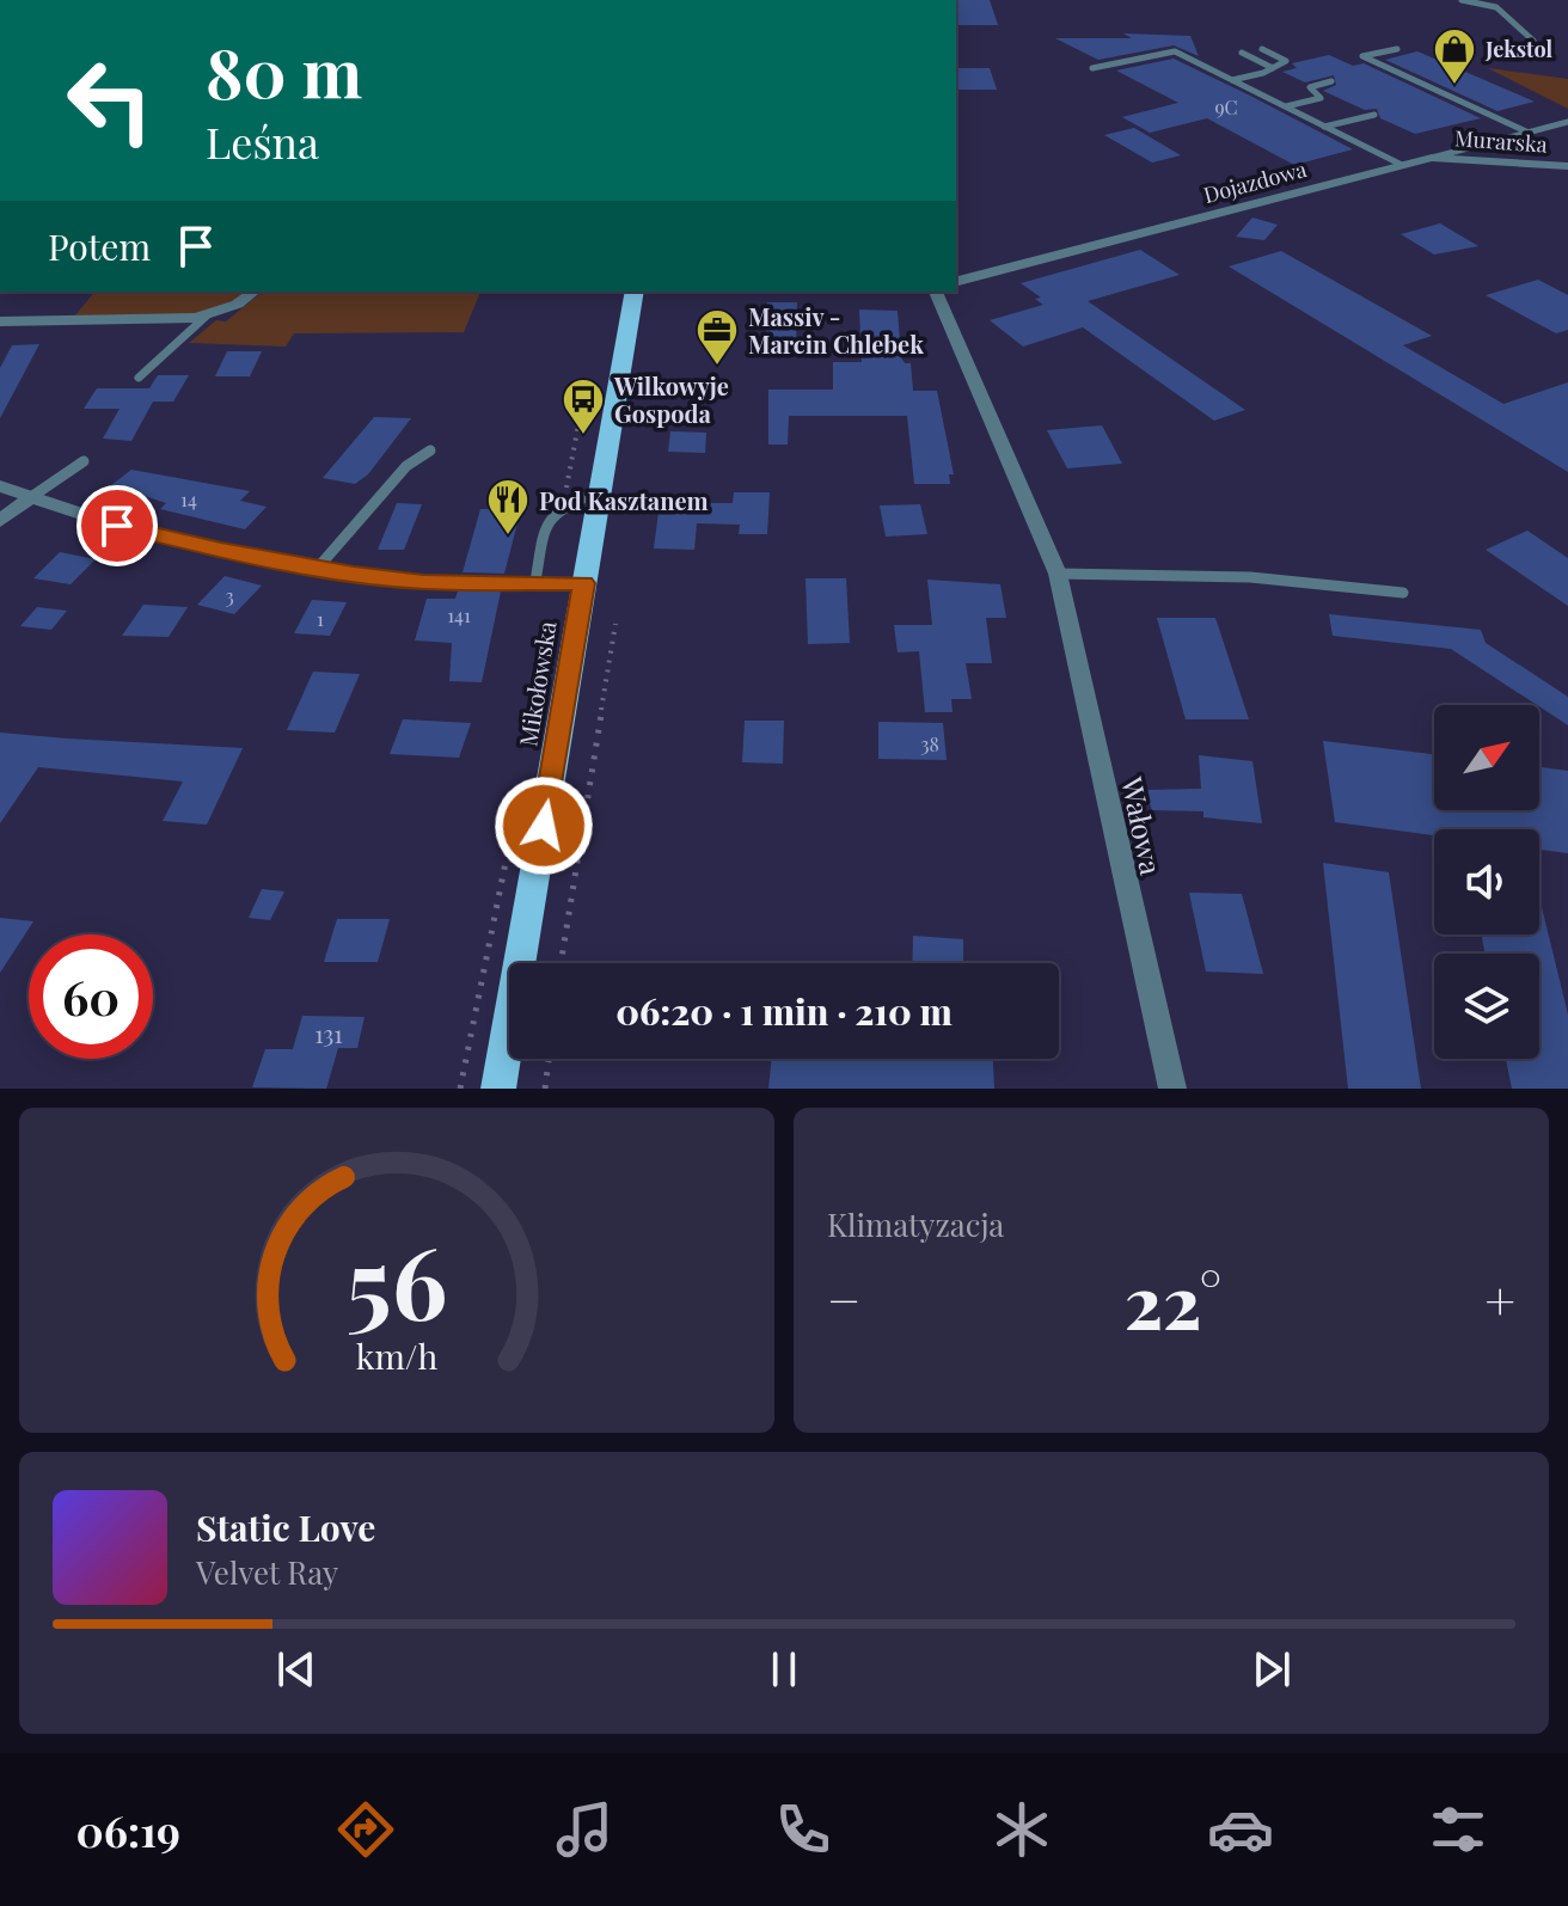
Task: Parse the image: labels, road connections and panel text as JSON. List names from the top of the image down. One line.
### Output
{"streets":{"main road":["Mikołowska"],"street":["Murarska","Dojazdowa","Wałowa"]},"crossings":[["Murarska","Dojazdowa"]],"places":{"shop":["Jekstol"],"office":["Massiv - Marcin Chlebek"],"bus stop":["Wilkowyje Gospoda"],"restaurant":["Pod Kasztanem"]},"house_numbers":["9C","14","3","141","1","38","131"],"north":"top right","page":{"turn":["80 m","Leśna"],"then":"Potem","limit":"60","trip":"06:20 · 1 min · 210 m","tile":"Klimatyzacja","heat":["−","22°","+"],"song":["Static Love","Velvet Ray"],"tabs":"06:19","gauge":["56","km/h"]}}
